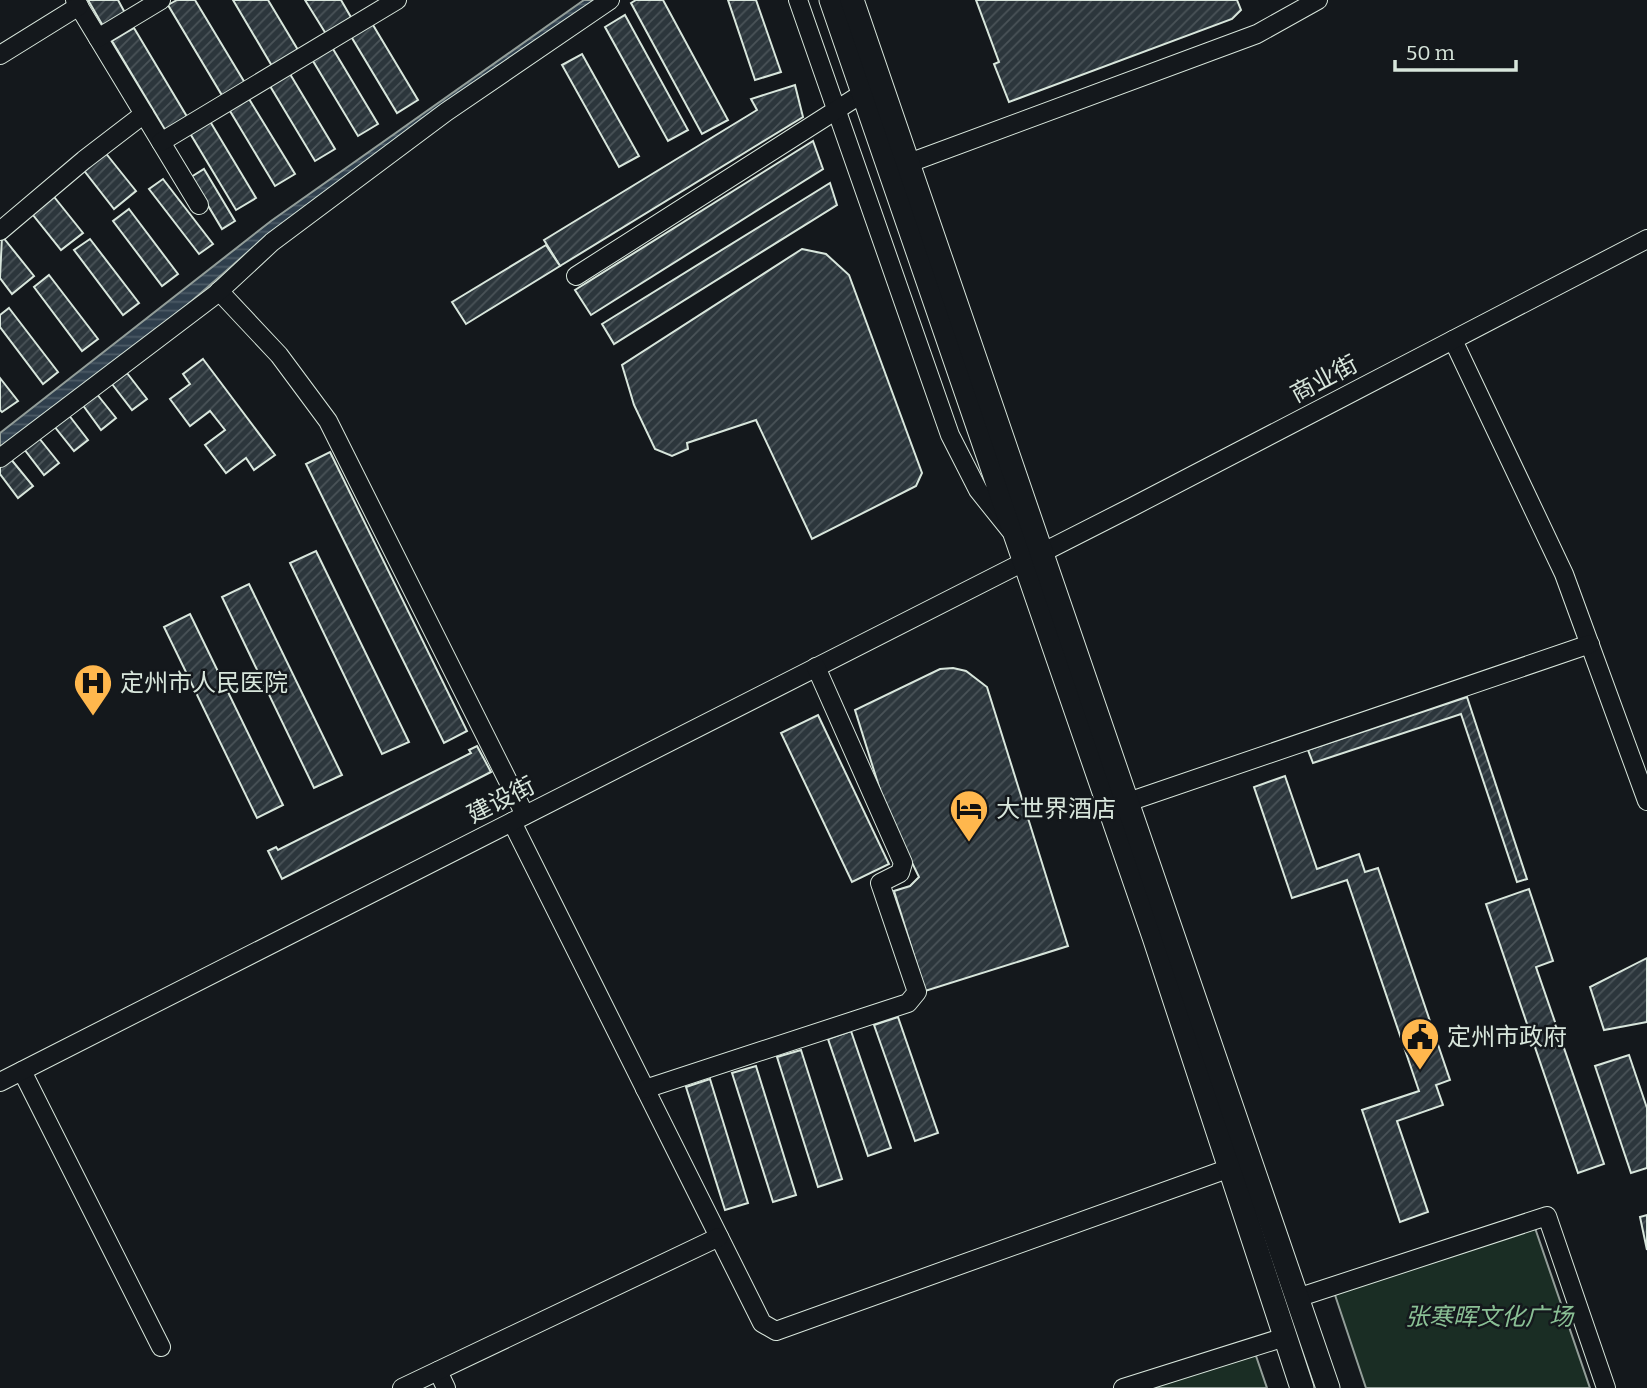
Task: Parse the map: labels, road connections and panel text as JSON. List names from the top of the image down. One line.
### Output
{"streets":{"street":["商业街","建设街"]},"crossings":[["商业街","建设街"]],"parks":["张寒晖文化广场"],"places":{"hospital":["定州市人民医院"],"hotel":["大世界酒店"],"public building":["定州市政府"]},"scale_bar":"50 m"}
